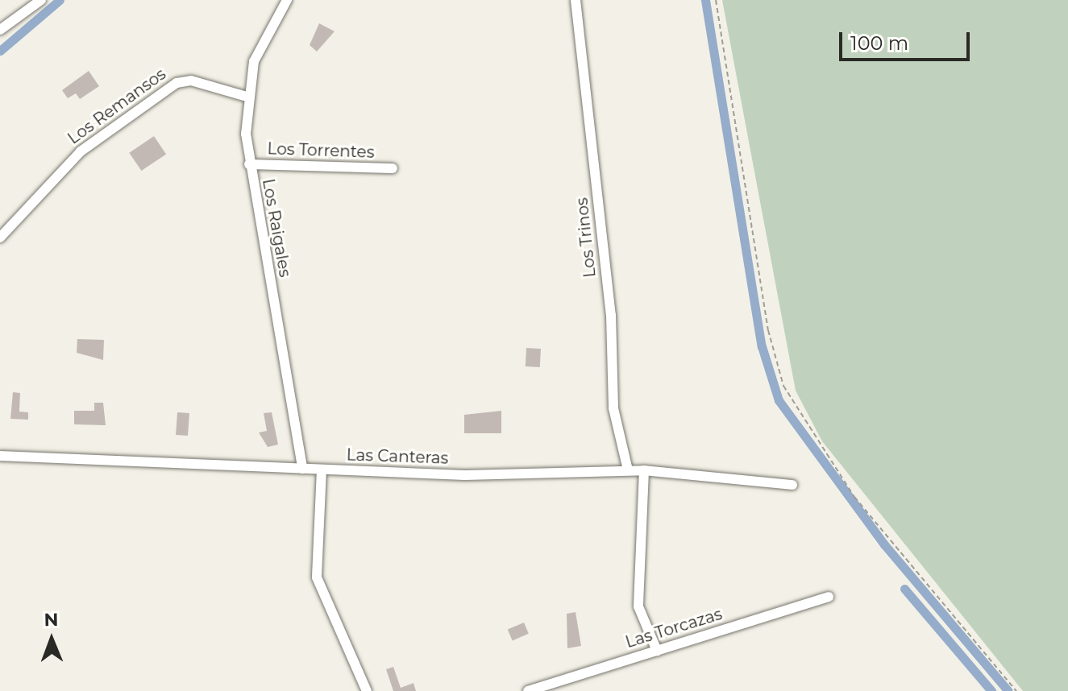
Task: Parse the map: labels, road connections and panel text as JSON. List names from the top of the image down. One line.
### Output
{"streets":{"street":["Los Remansos","Los Torrentes","Los Raigales","Los Trinos","Las Canteras","Las Torcazas"]},"crossings":[["Los Remansos","Los Raigales"],["Los Torrentes","Los Raigales"],["Los Raigales","Las Canteras"],["Los Trinos","Las Canteras"]],"scale_bar":"100 m","north":"top"}
